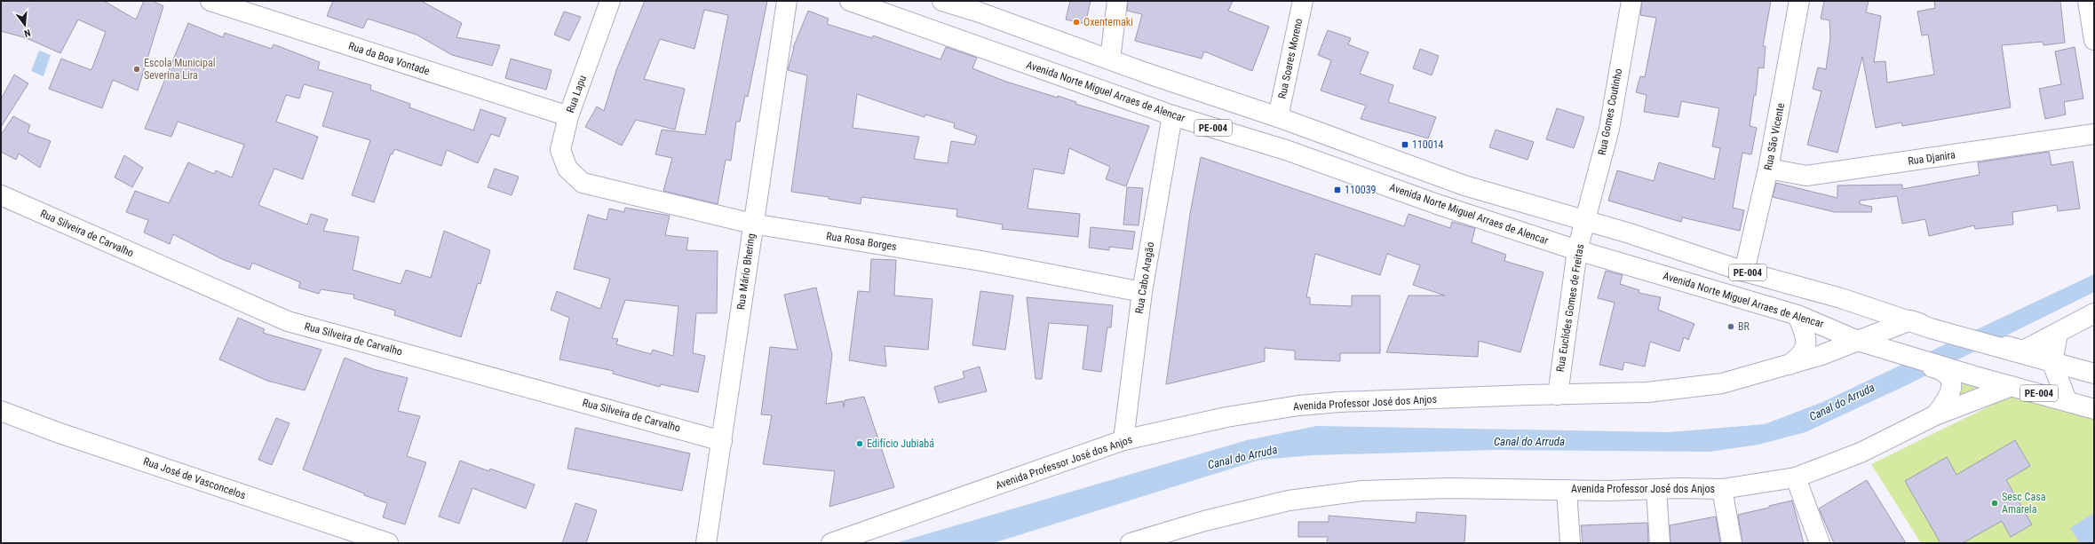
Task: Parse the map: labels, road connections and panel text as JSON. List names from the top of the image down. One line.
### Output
{"streets":{"street":["Rua da Boa Vontade","Rua Soares Moreno","Avenida Norte Miguel Arraes de Alencar","Rua Lapu","Rua Gomes Coutinho","PE-004","Rua São Vicente","Rua Djanira","Rua Silveira de Carvalho","Rua Rosa Borges","Rua Mário Bhering","Rua Cabo Aragão","Rua Euclides Gomes de Freitas","Avenida Professor José dos Anjos","Rua José de Vasconcelos"]},"crossings":[["Rua da Boa Vontade","Rua Lapu"],["Rua Soares Moreno","PE-004"],["Avenida Norte Miguel Arraes de Alencar","Rua Cabo Aragão"],["Avenida Norte Miguel Arraes de Alencar","Rua Euclides Gomes de Freitas"],["Avenida Norte Miguel Arraes de Alencar","Avenida Professor José dos Anjos"],["Rua Lapu","Rua Rosa Borges"],["Rua Gomes Coutinho","PE-004"],["Rua Gomes Coutinho","Rua Euclides Gomes de Freitas"],["PE-004","Rua São Vicente"],["PE-004","Rua Euclides Gomes de Freitas"],["PE-004","Avenida Professor José dos Anjos"],["Rua São Vicente","Rua Djanira"],["Rua Silveira de Carvalho","Rua Mário Bhering"],["Rua Rosa Borges","Rua Mário Bhering"],["Rua Rosa Borges","Rua Cabo Aragão"],["Rua Cabo Aragão","Avenida Professor José dos Anjos"],["Rua Euclides Gomes de Freitas","Avenida Professor José dos Anjos"]],"water":["Canal do Arruda"],"places":{"other":["Oxentemaki","Escola Municipal Severina Lira","BR","Edifício Jubiabá","Sesc Casa Amarela"],"transit":["110014","110039"]},"north":"bottom"}
